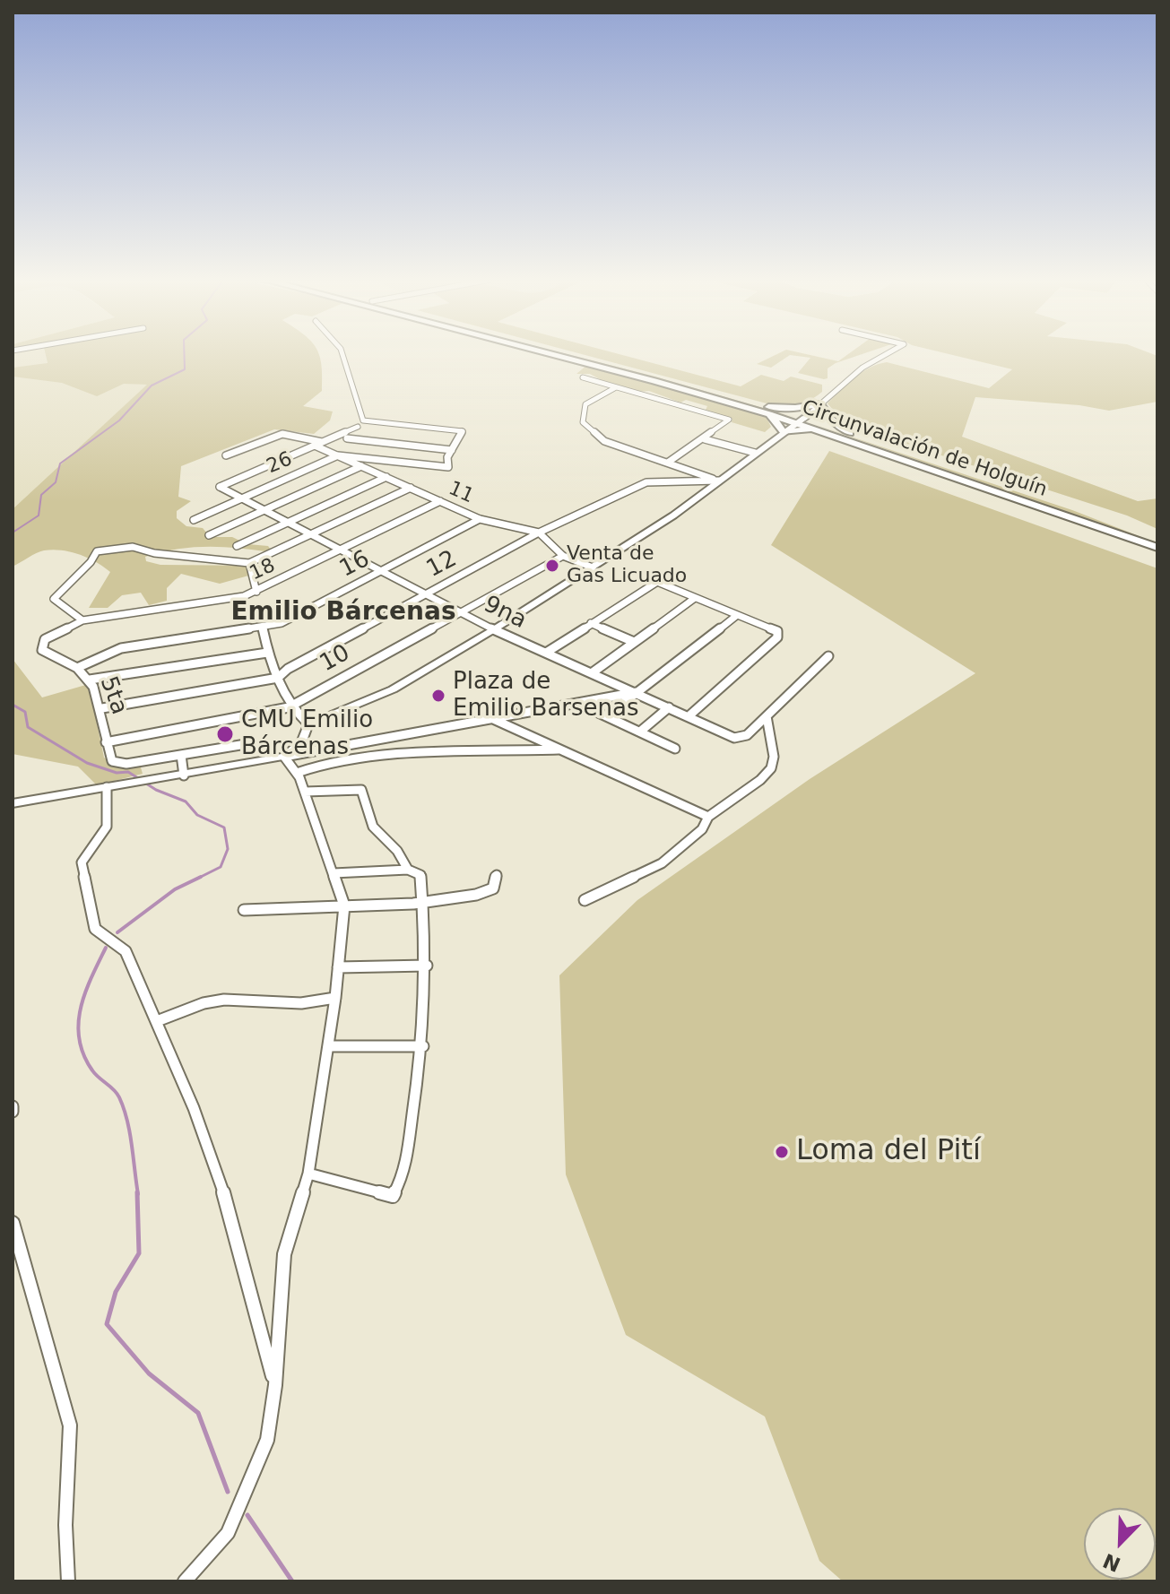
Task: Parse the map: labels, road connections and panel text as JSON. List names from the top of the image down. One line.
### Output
{"streets":{"highway":["Circunvalación de Holguín"],"street":["26","11","16","12","18","9na","10","5ta"]},"crossings":[["26","11"],["26","9na"],["11","16"],["11","12"],["11","18"],["11","9na"],["16","9na"],["16","5ta"],["12","9na"],["12","5ta"],["18","9na"],["18","5ta"],["9na","10"],["10","5ta"]],"districts":["Emilio Bárcenas"],"places":["Venta de Gas Licuado","Plaza de Emilio Barsenas","CMU Emilio Bárcenas","Loma del Pití"],"north":"bottom left"}
